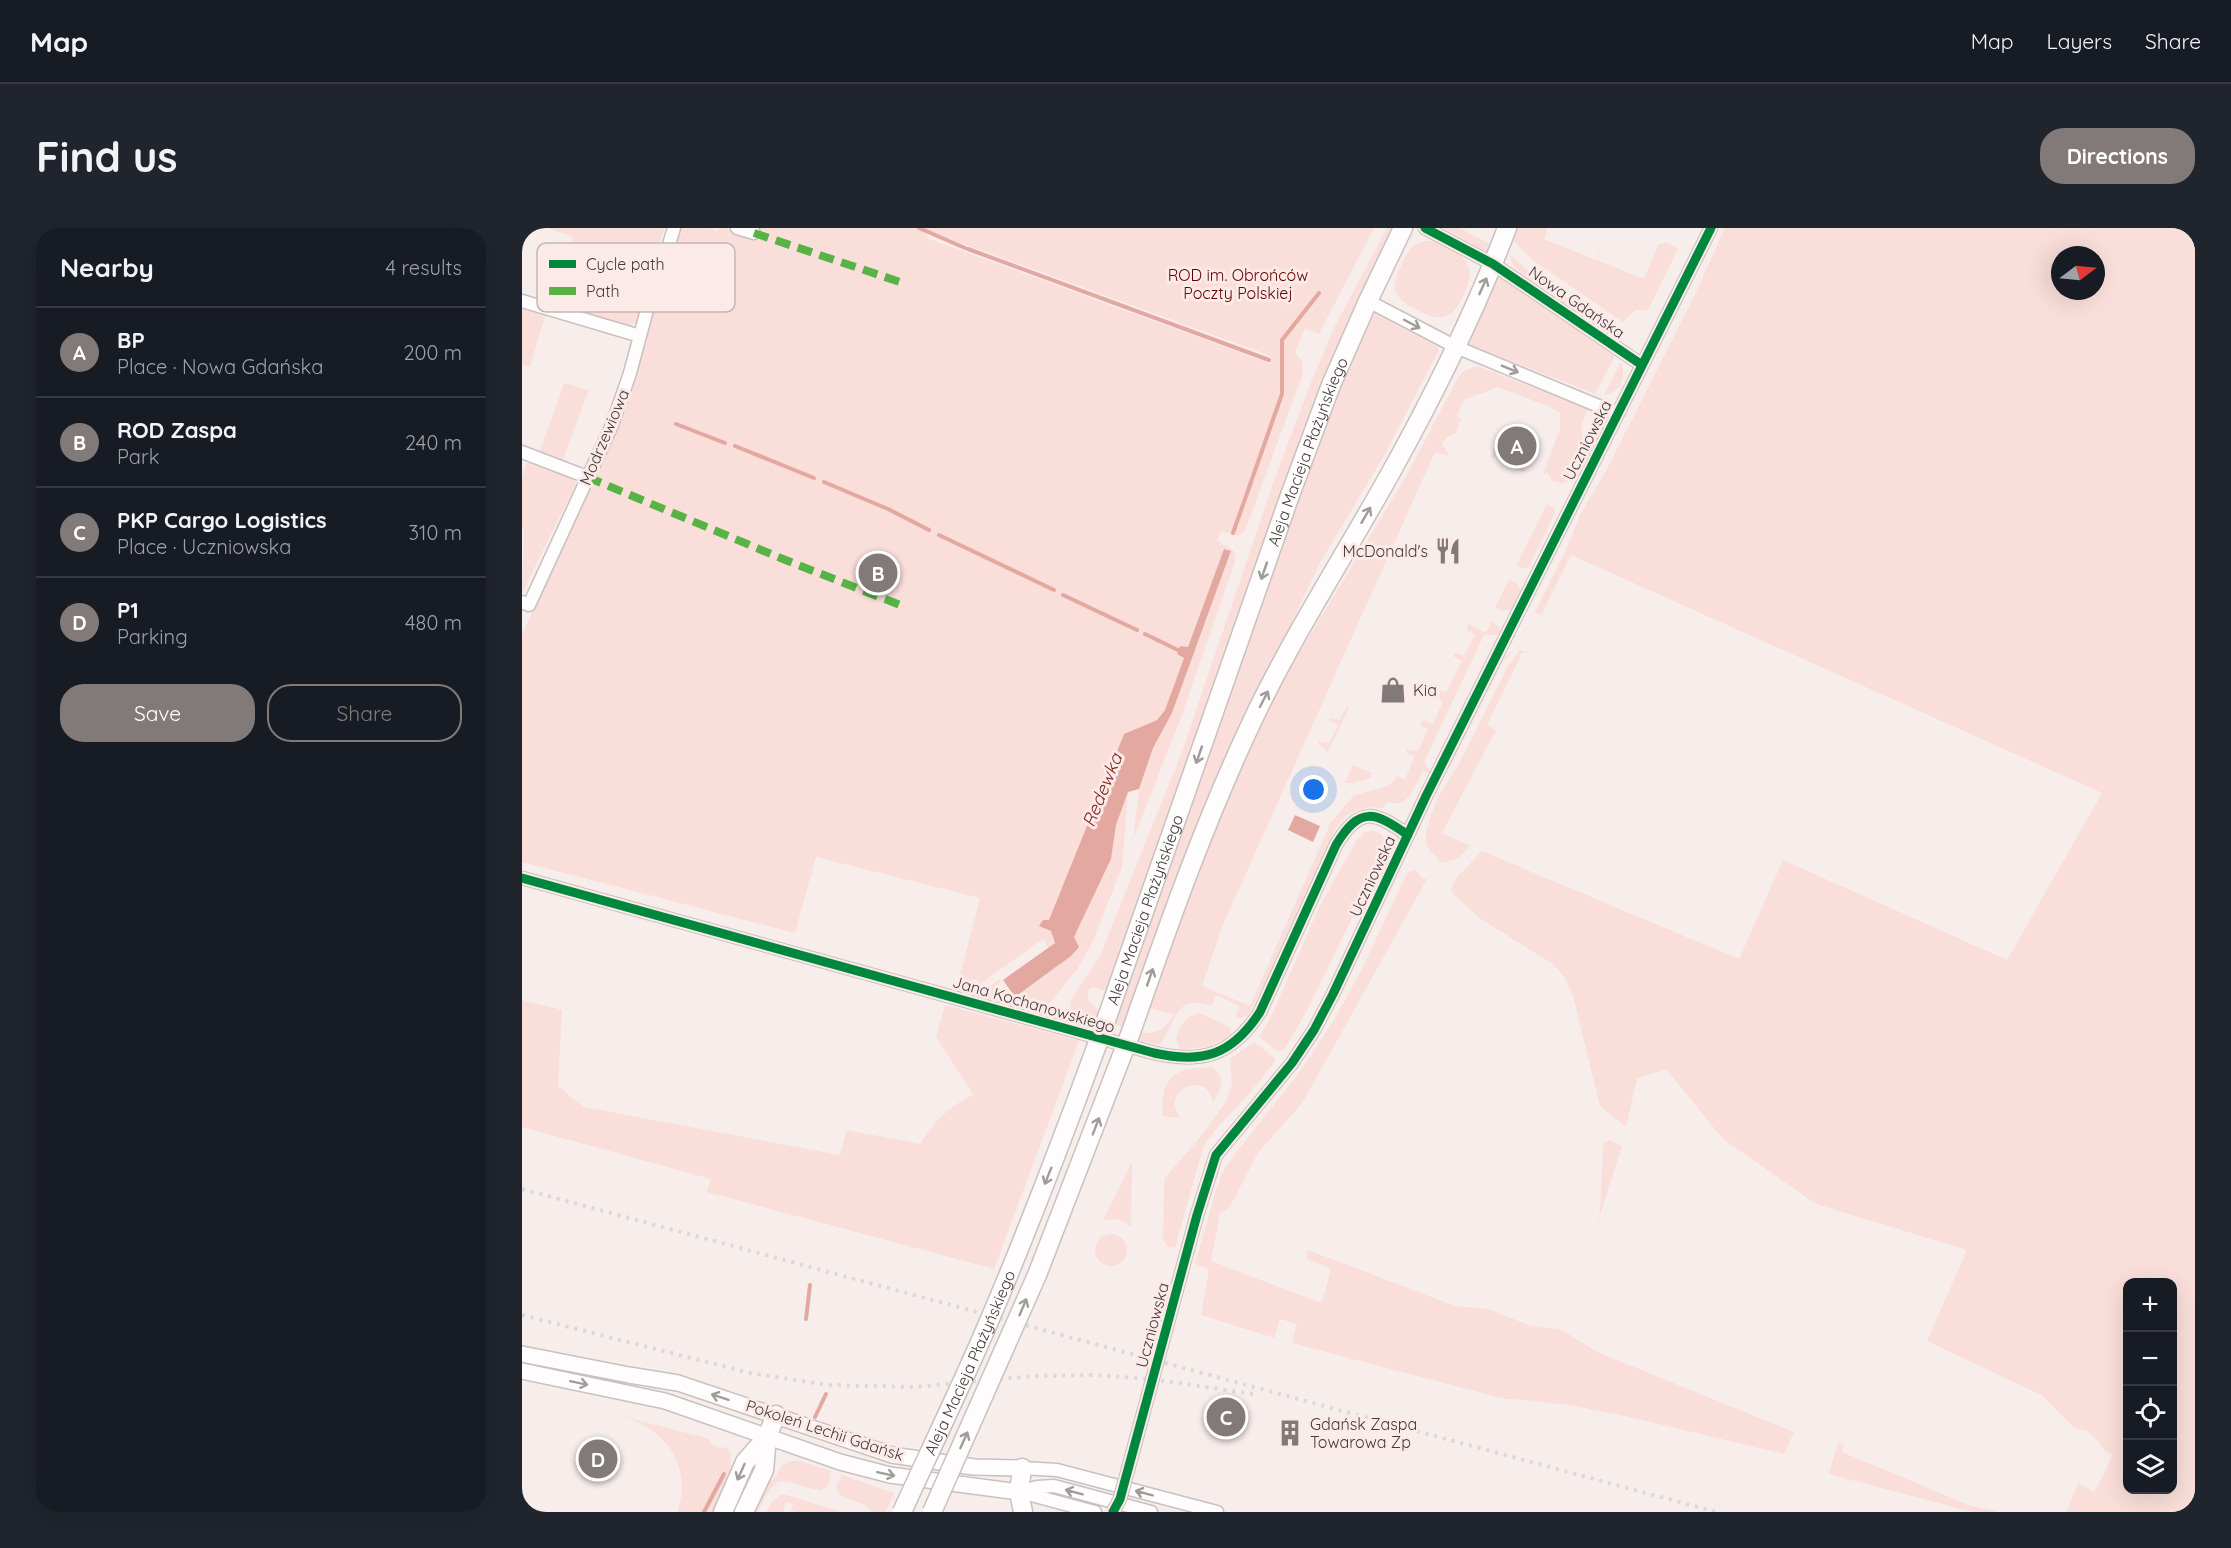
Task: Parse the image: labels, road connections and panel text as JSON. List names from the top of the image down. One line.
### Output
{"streets":{"main road":["Aleja Macieja Płażyńskiego"],"street":["Nowa Gdańska","Modrzewiowa","Uczniowska","Jana Kochanowskiego","Pokoleń Lechii Gdańsk"]},"crossings":[["Nowa Gdańska","Uczniowska"],["Nowa Gdańska","Aleja Macieja Płażyńskiego"],["Uczniowska","Jana Kochanowskiego"]],"water":["Redewka"],"parks":["ROD im. Obrońców Poczty Polskiej"],"places":{"restaurant":["McDonald's"],"shop":["Kia"],"building":["Gdańsk Zaspa Towarowa Zp"]},"legend":["Cycle path","Path"],"north":"right","page":{"header":"Map","nav":["Map","Layers","Share"],"buttons":["Directions",["Save","Share"]],"title":"Find us","heading":["Nearby","4 results"],"list":[{"mark":"A","name":"BP","note":"Place · Nowa Gdańska","value":"200 m"},{"mark":"B","name":"ROD Zaspa","note":"Park","value":"240 m"},{"mark":"C","name":"PKP Cargo Logistics","note":"Place · Uczniowska","value":"310 m"},{"mark":"D","name":"P1","note":"Parking","value":"480 m"}],"pins":["A","B","C","D"],"map_buttons":["+","−"]}}
